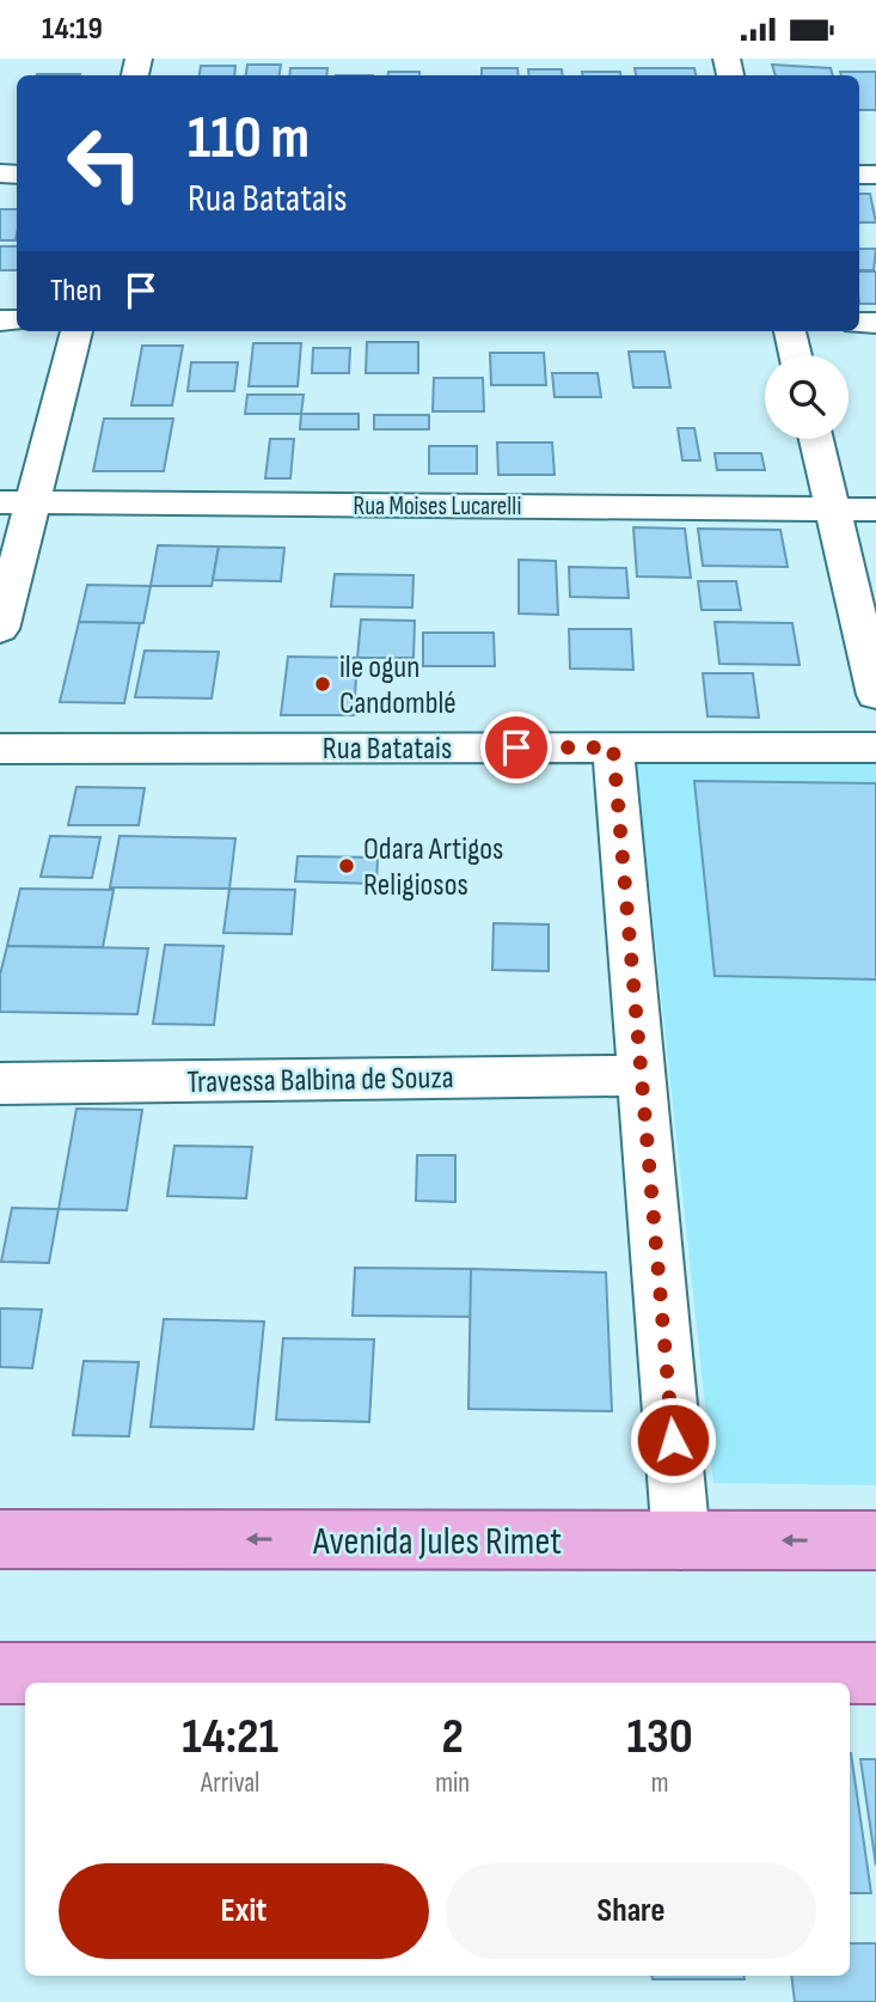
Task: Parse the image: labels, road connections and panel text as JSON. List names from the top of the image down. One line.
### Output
{"streets":{"main road":["Avenida Jules Rimet"],"street":["Rua Moises Lucarelli","Rua Batatais","Travessa Balbina de Souza"]},"places":["ile ogun Candomblé","Odara Artigos Religiosos"],"page":{"status":"14:19","turn":["110 m","Rua Batatais"],"then":"Then","eta":["14:21","Arrival","2","min","130","m"],"buttons":["Exit","Share"]}}
